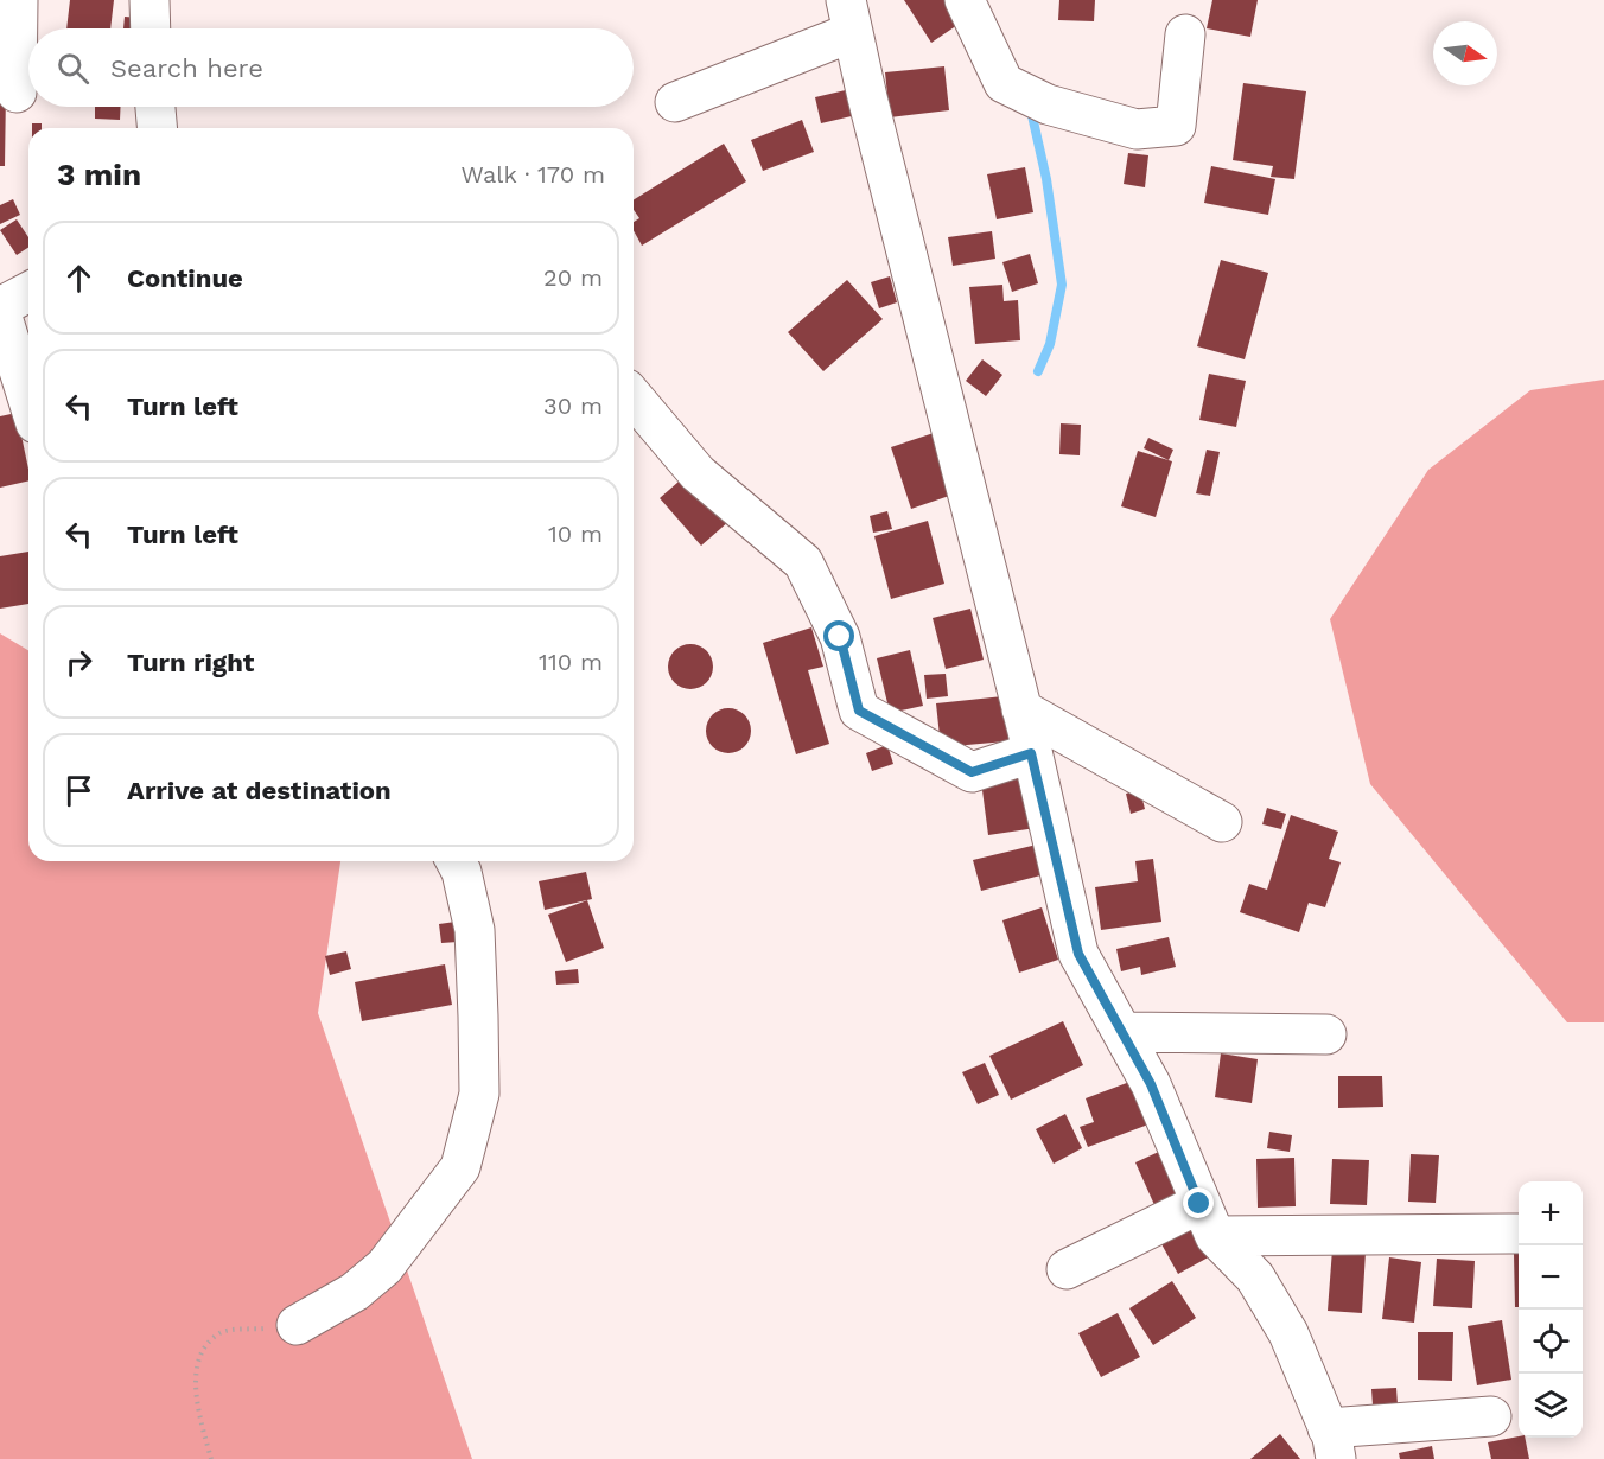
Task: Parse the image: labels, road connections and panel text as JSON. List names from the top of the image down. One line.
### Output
{"north":"right","page":{"search":"Search here","heading":["3 min","Walk · 170 m"],"list":[["Continue","20 m"],["Turn left","30 m"],["Turn left","10 m"],["Turn right","110 m"],"Arrive at destination"],"map_buttons":["+","−"]}}
